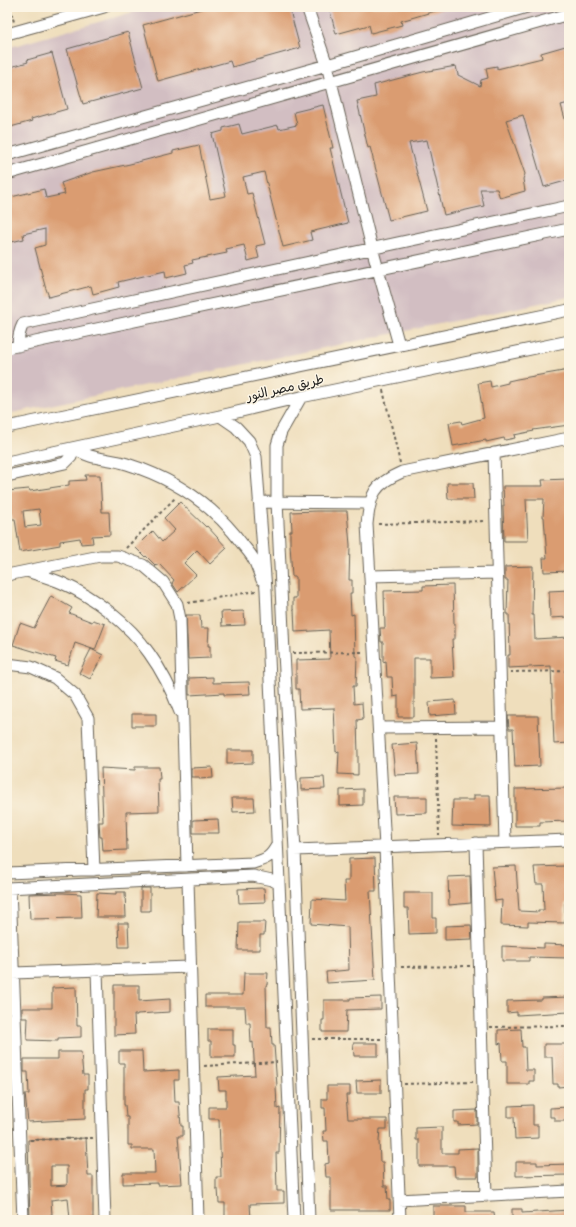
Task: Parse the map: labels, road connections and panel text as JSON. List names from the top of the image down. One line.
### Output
{"streets":{"street":["طريق مصر النور"]}}
